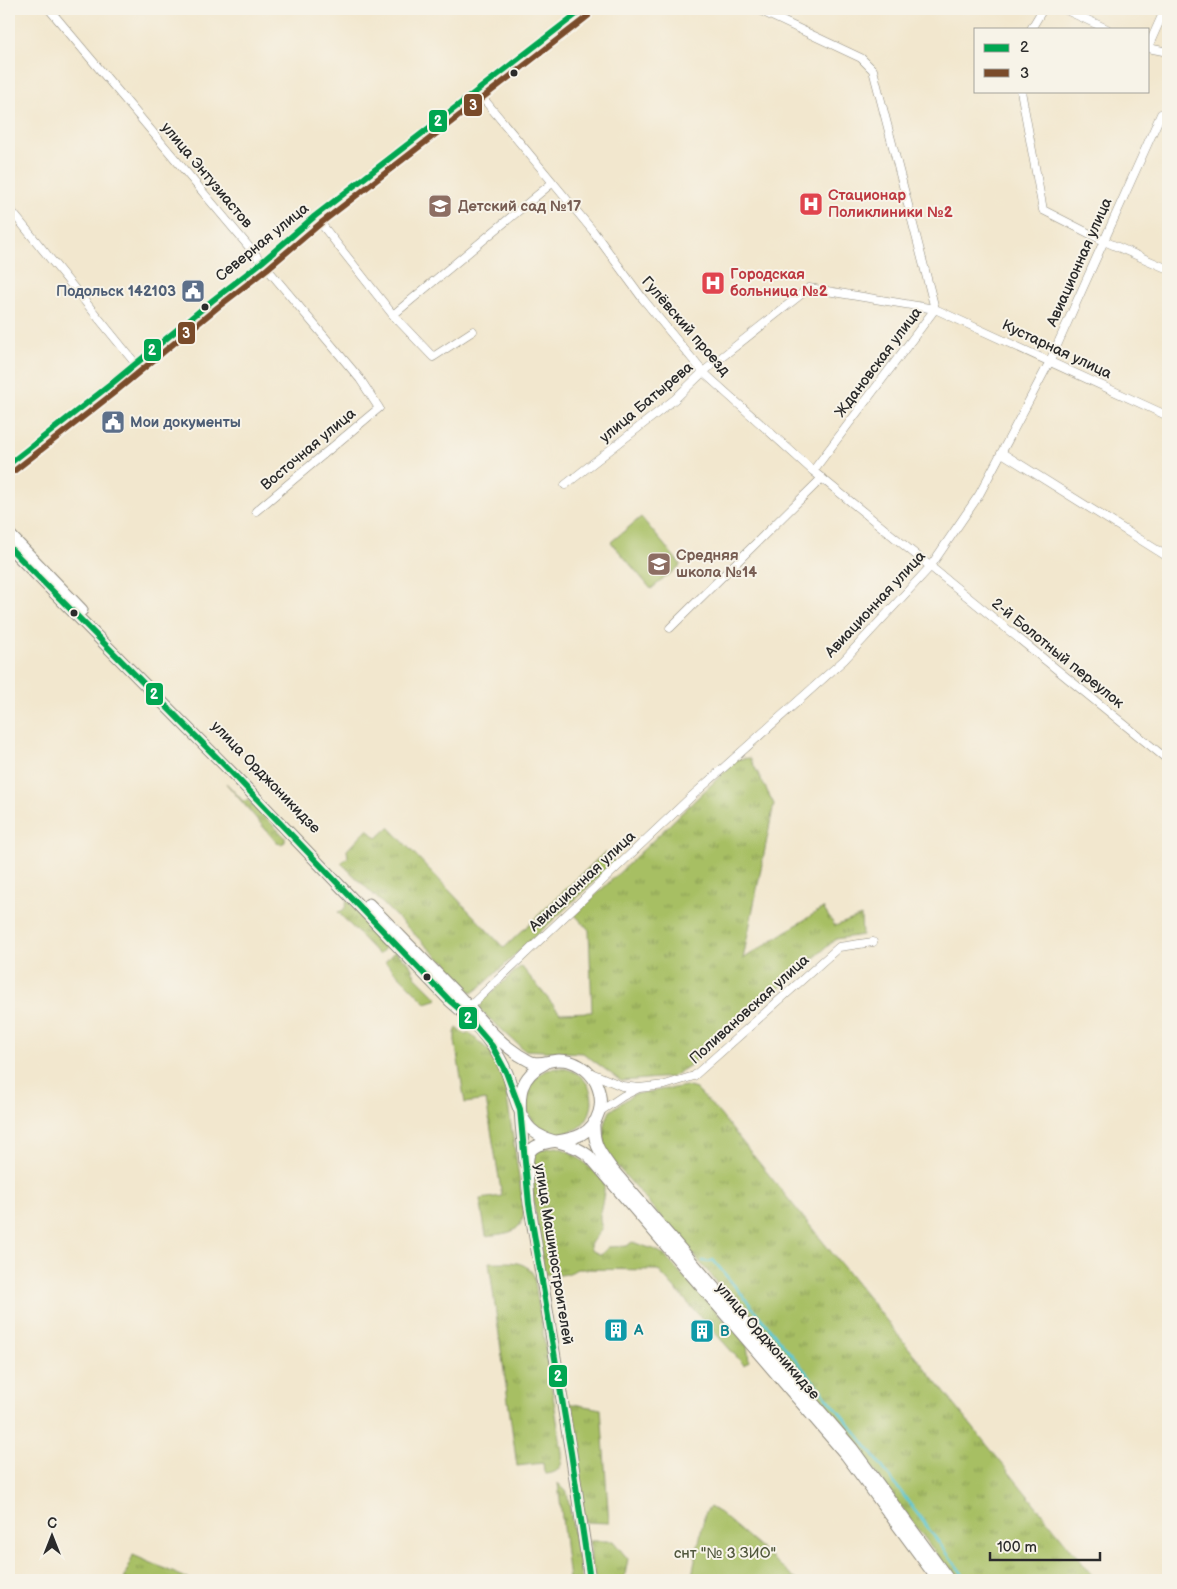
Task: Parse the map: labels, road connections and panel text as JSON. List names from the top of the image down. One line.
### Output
{"streets":{"main road":["улица Орджоникидзе","улица Машиностроителей"],"street":["улица Энтузиастов","Северная улица","Авиационная улица","Гулёвский проезд","Кустарная улица","Ждановская улица","улица Батырева","Восточная улица","2-й Болотный переулок","Поливановская улица"]},"crossings":[["улица Энтузиастов","Северная улица"],["улица Энтузиастов","Восточная улица"],["Северная улица","Гулёвский проезд"],["Авиационная улица","Гулёвский проезд"],["Авиационная улица","Кустарная улица"],["Авиационная улица","2-й Болотный переулок"],["Авиационная улица","улица Орджоникидзе"],["Гулёвский проезд","Ждановская улица"],["Гулёвский проезд","улица Батырева"],["Гулёвский проезд","2-й Болотный переулок"],["Кустарная улица","Ждановская улица"],["Кустарная улица","улица Батырева"],["Ждановская улица","улица Батырева"],["улица Орджоникидзе","улица Машиностроителей"]],"parks":["снт \"№ 3 ЗИО\""],"places":{"hospital":["Стационар Поликлиники №2","Городская больница №2"],"school or university":["Детский сад №17","Средняя школа №14"],"public building":["Подольск 142103","Мои документы"],"building":["А","В"]},"lines":["transit line 2","transit line 3"],"legend":["2","3"],"scale_bar":"100 m","north":"top"}
